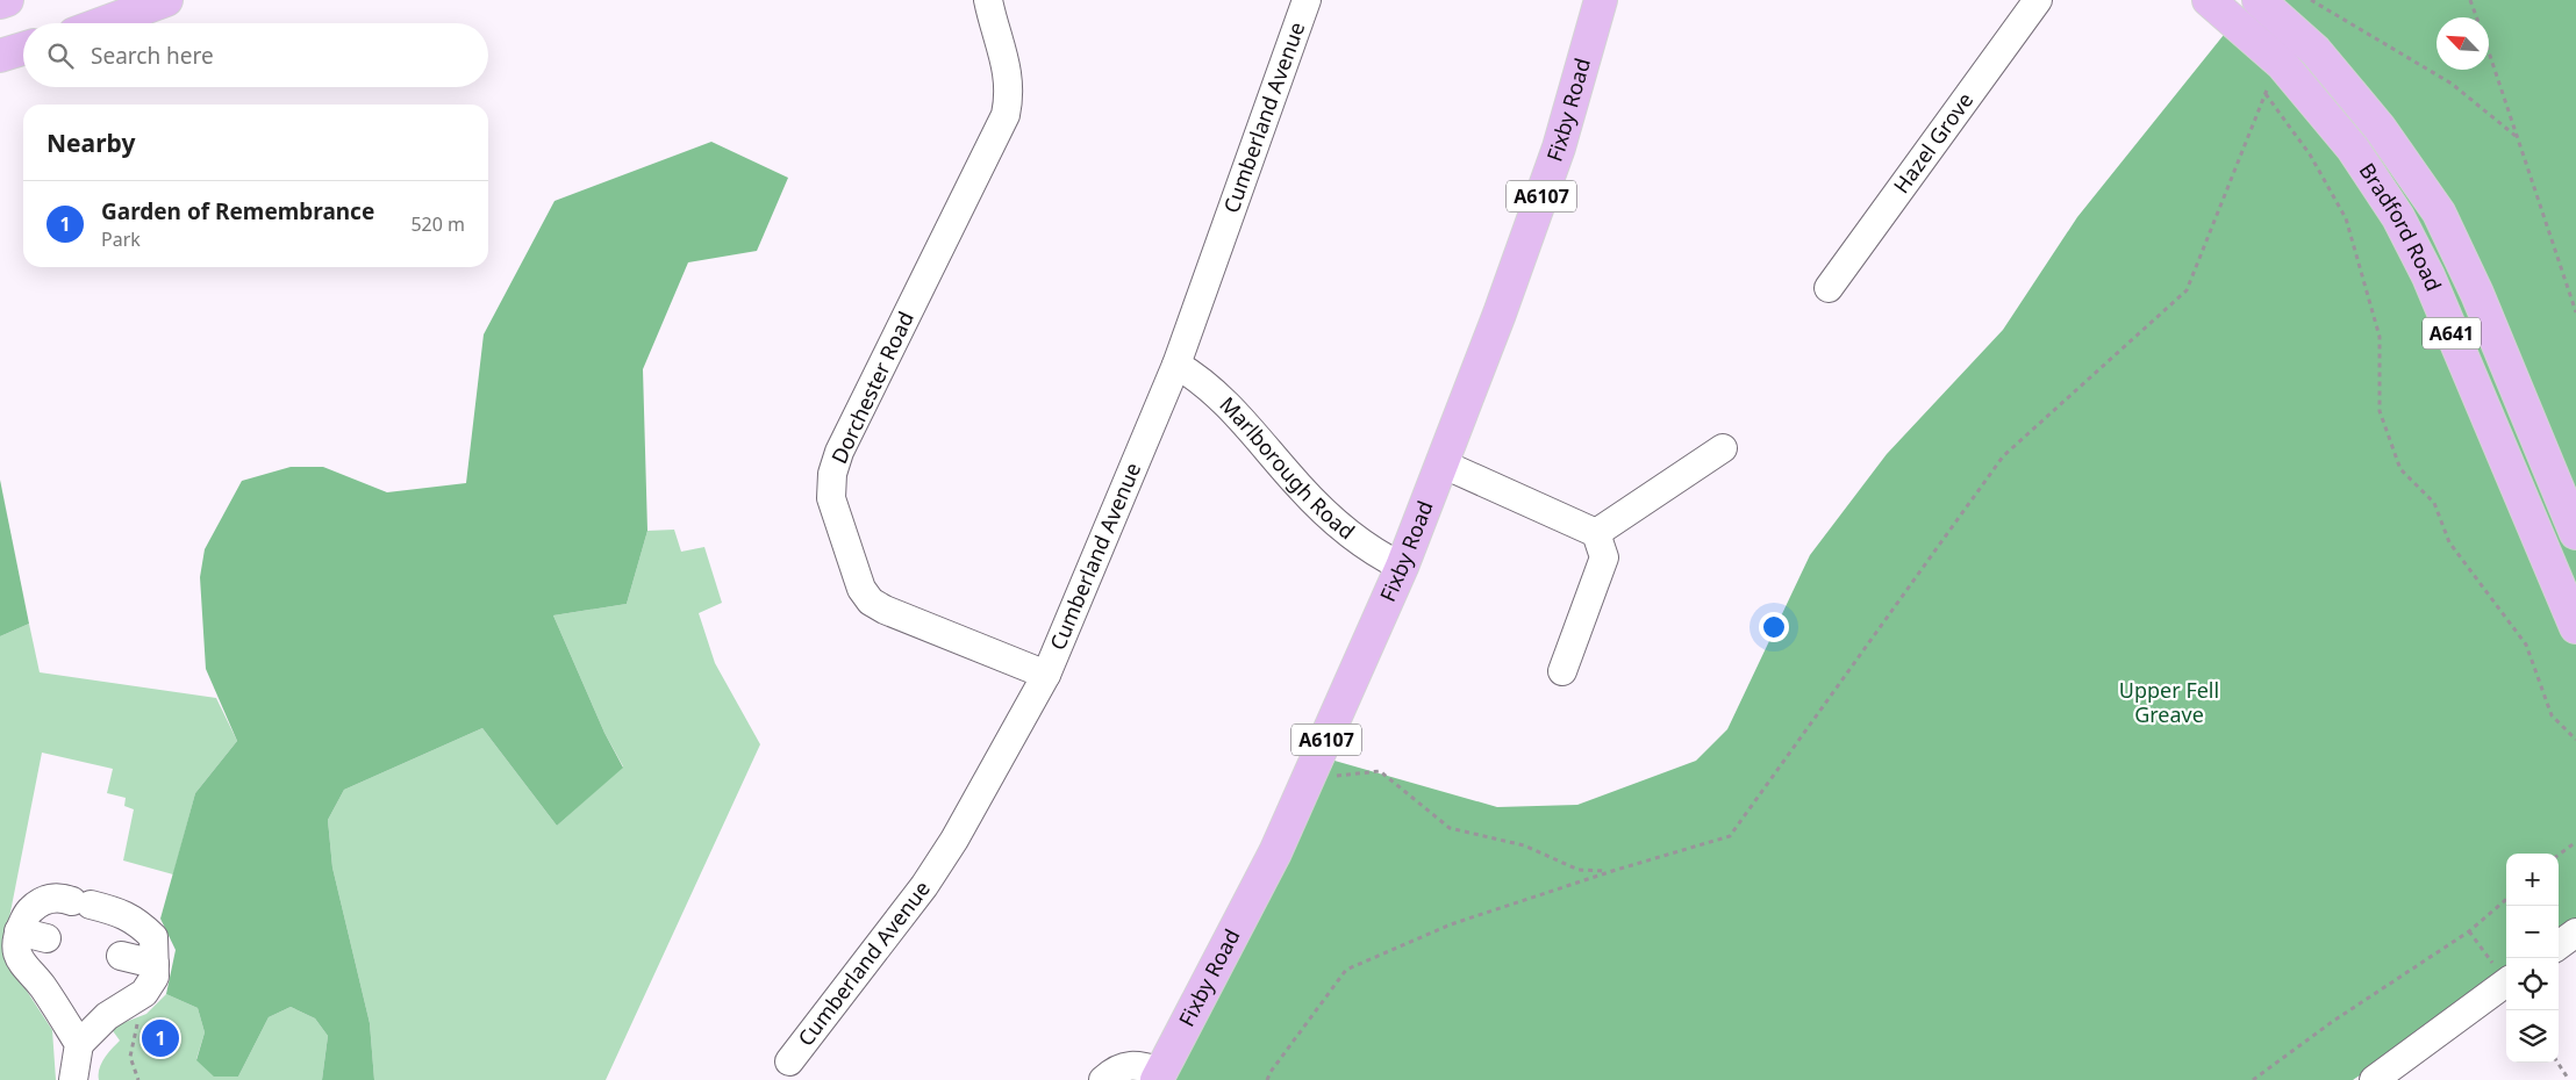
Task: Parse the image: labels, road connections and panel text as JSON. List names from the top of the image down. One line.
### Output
{"streets":{"main road":["Fixby Road","A6107","Bradford Road","A641"],"street":["Cumberland Avenue","Hazel Grove","Dorchester Road","Marlborough Road"]},"crossings":[["Fixby Road","Marlborough Road"],["Cumberland Avenue","Dorchester Road"],["Cumberland Avenue","Marlborough Road"]],"parks":["Upper Fell Greave"],"north":"top left","page":{"search":"Search here","heading":"Nearby","list":[{"mark":"1","name":"Garden of Remembrance","note":"Park","value":"520 m"}],"map_buttons":["+","−"],"pins":"1"}}
